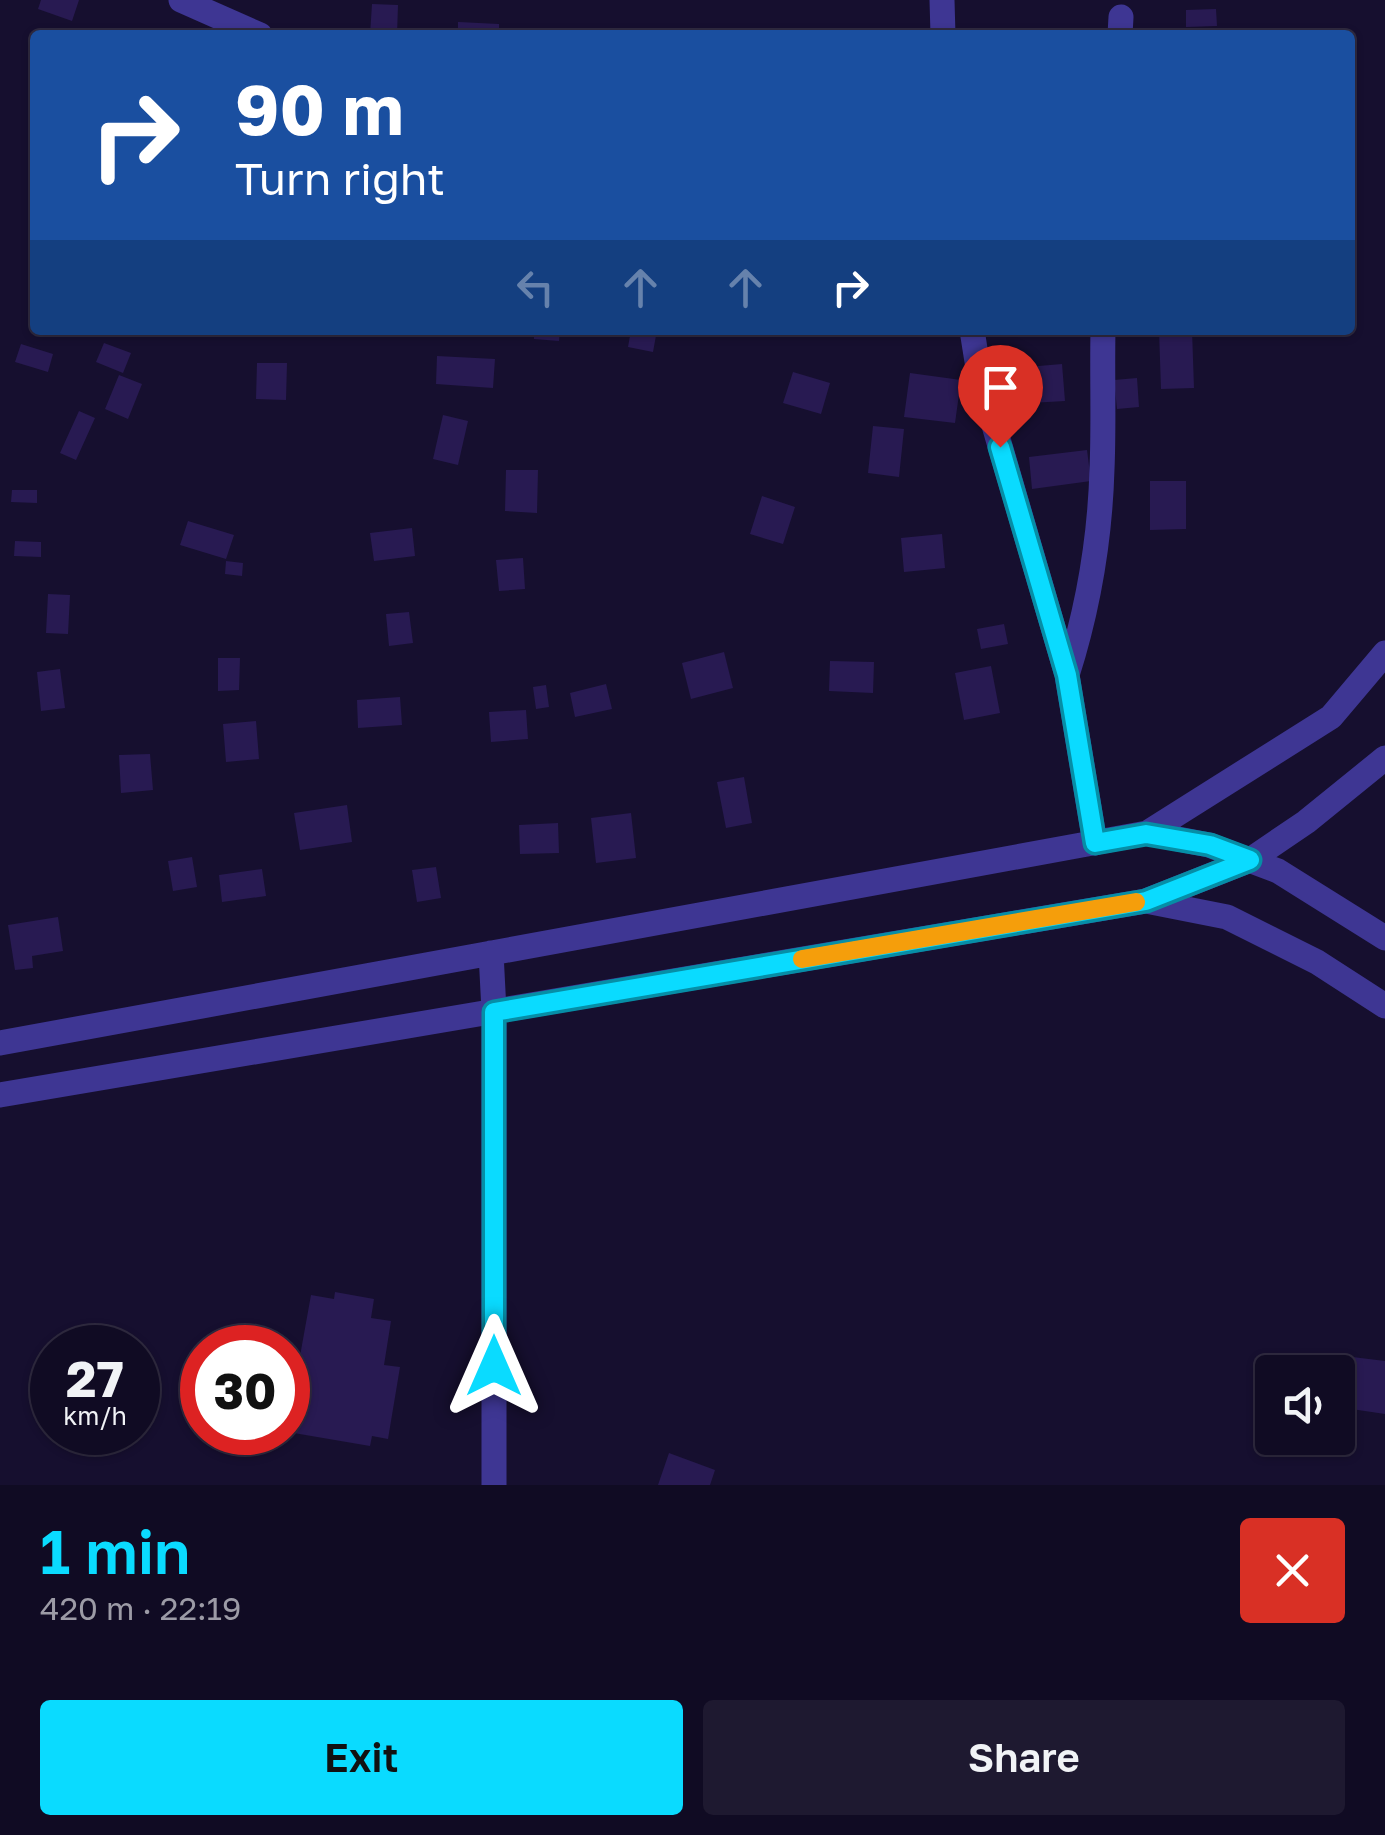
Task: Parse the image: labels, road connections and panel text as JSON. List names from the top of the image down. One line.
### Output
{"page":{"turn":["90 m","Turn right"],"speed":"27 km/h","limit":"30","heading":["1 min","420 m · 22:19"],"buttons":["Exit","Share"]}}
